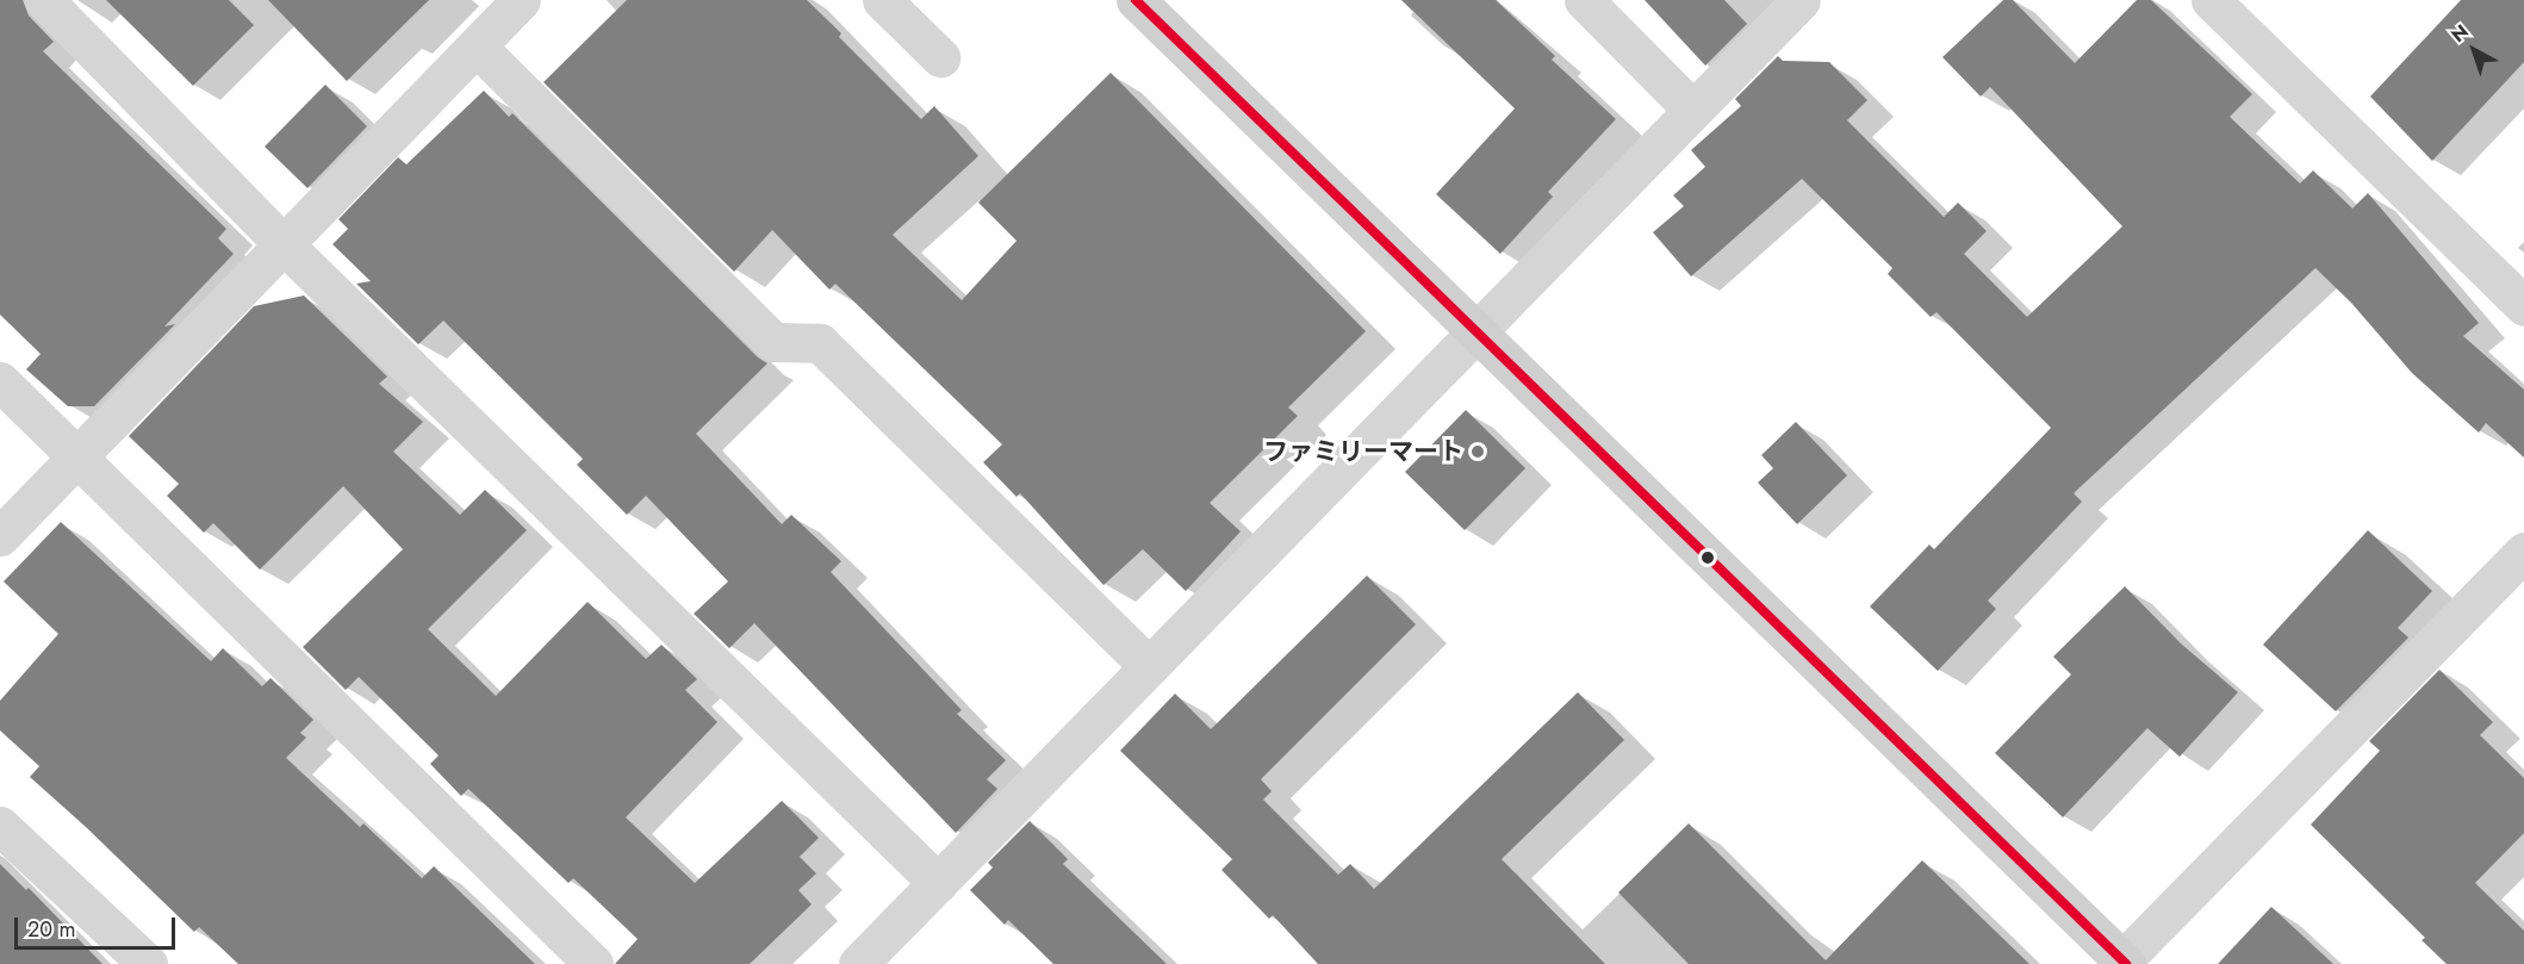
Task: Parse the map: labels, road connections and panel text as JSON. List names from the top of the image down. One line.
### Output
{"places":["ファミリーマート"],"scale_bar":"20 m","north":"top left"}
